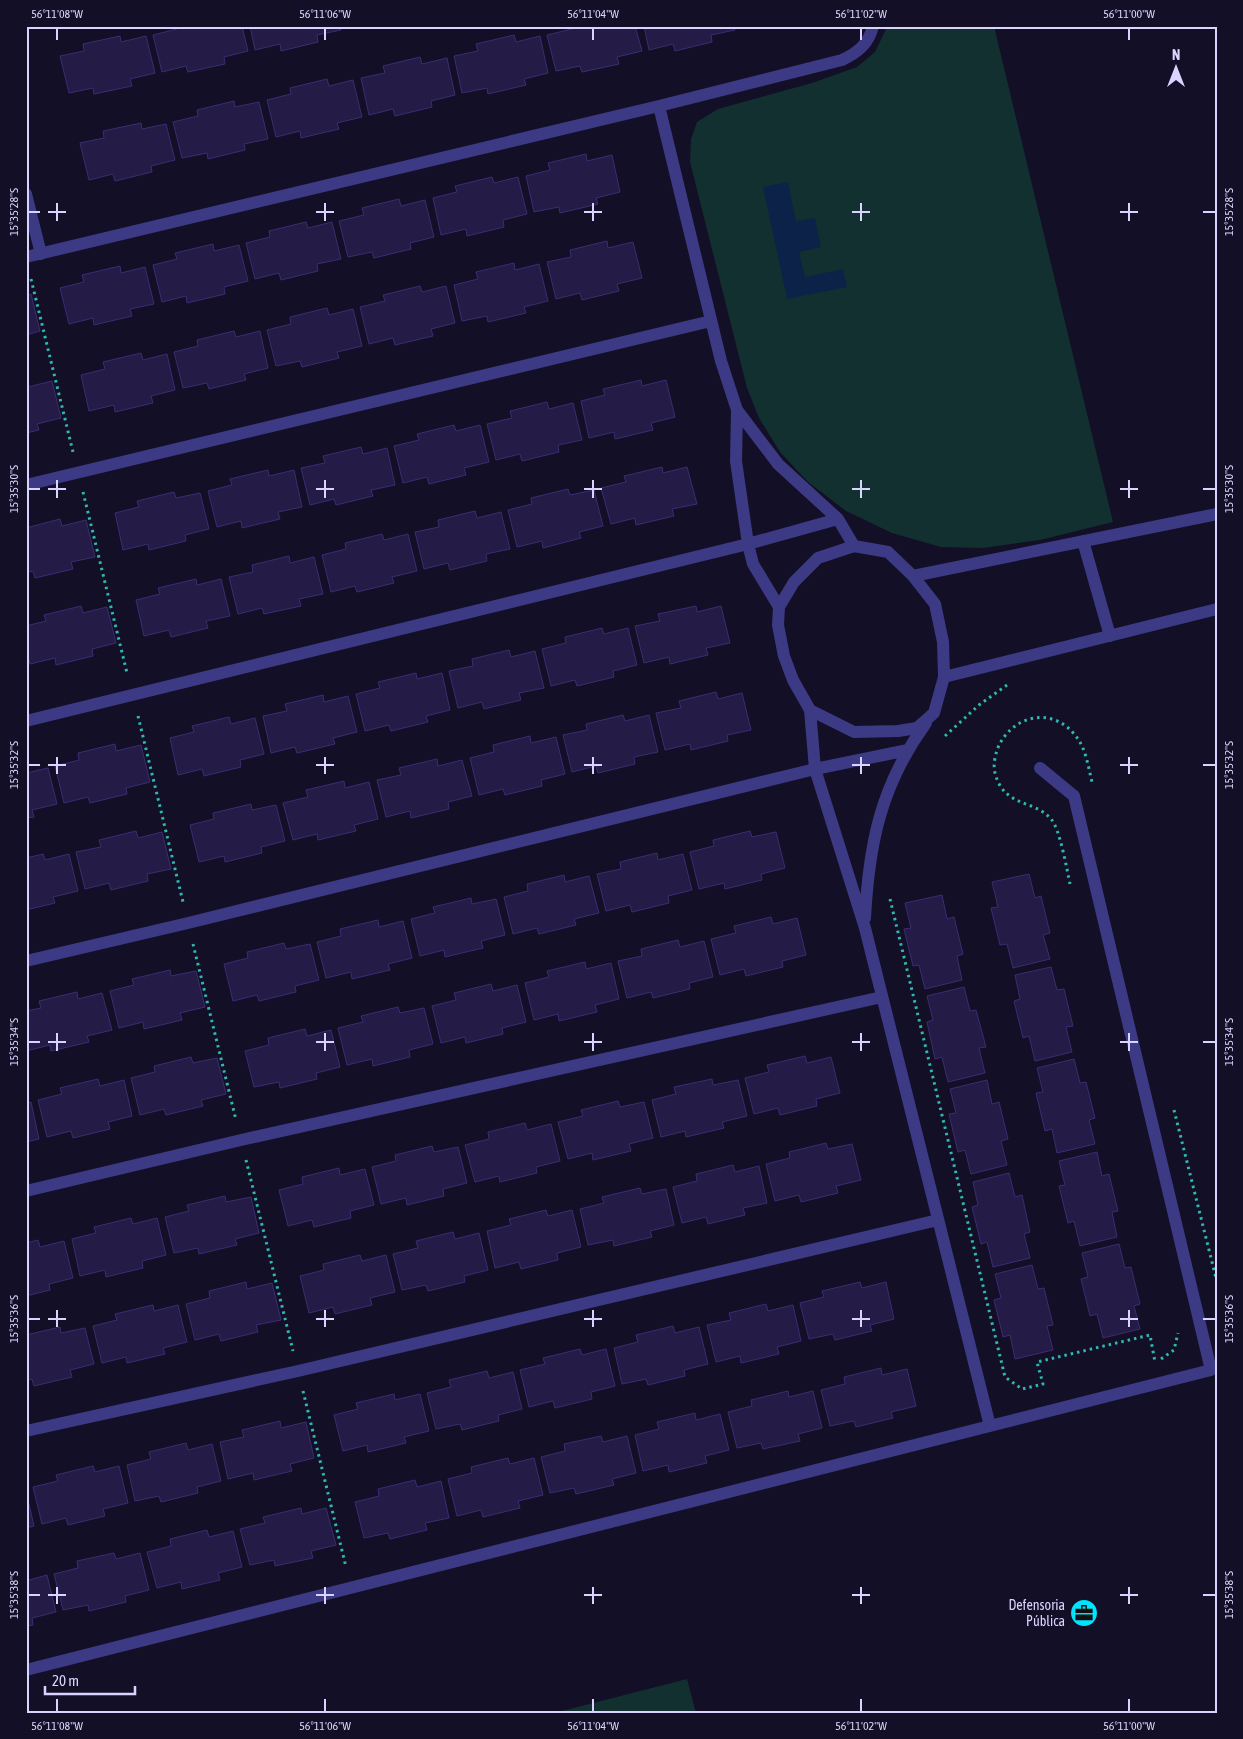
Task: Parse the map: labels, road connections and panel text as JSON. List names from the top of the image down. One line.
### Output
{"places":{"office":["Defensoria Pública"]},"scale_bar":"20 m","north":"top","coordinates":["56°11'08\"W","56°11'06\"W","56°11'04\"W","56°11'02\"W","56°11'00\"W","15°35'28\"S","15°35'30\"S","15°35'32\"S","15°35'34\"S","15°35'36\"S","15°35'38\"S"]}
